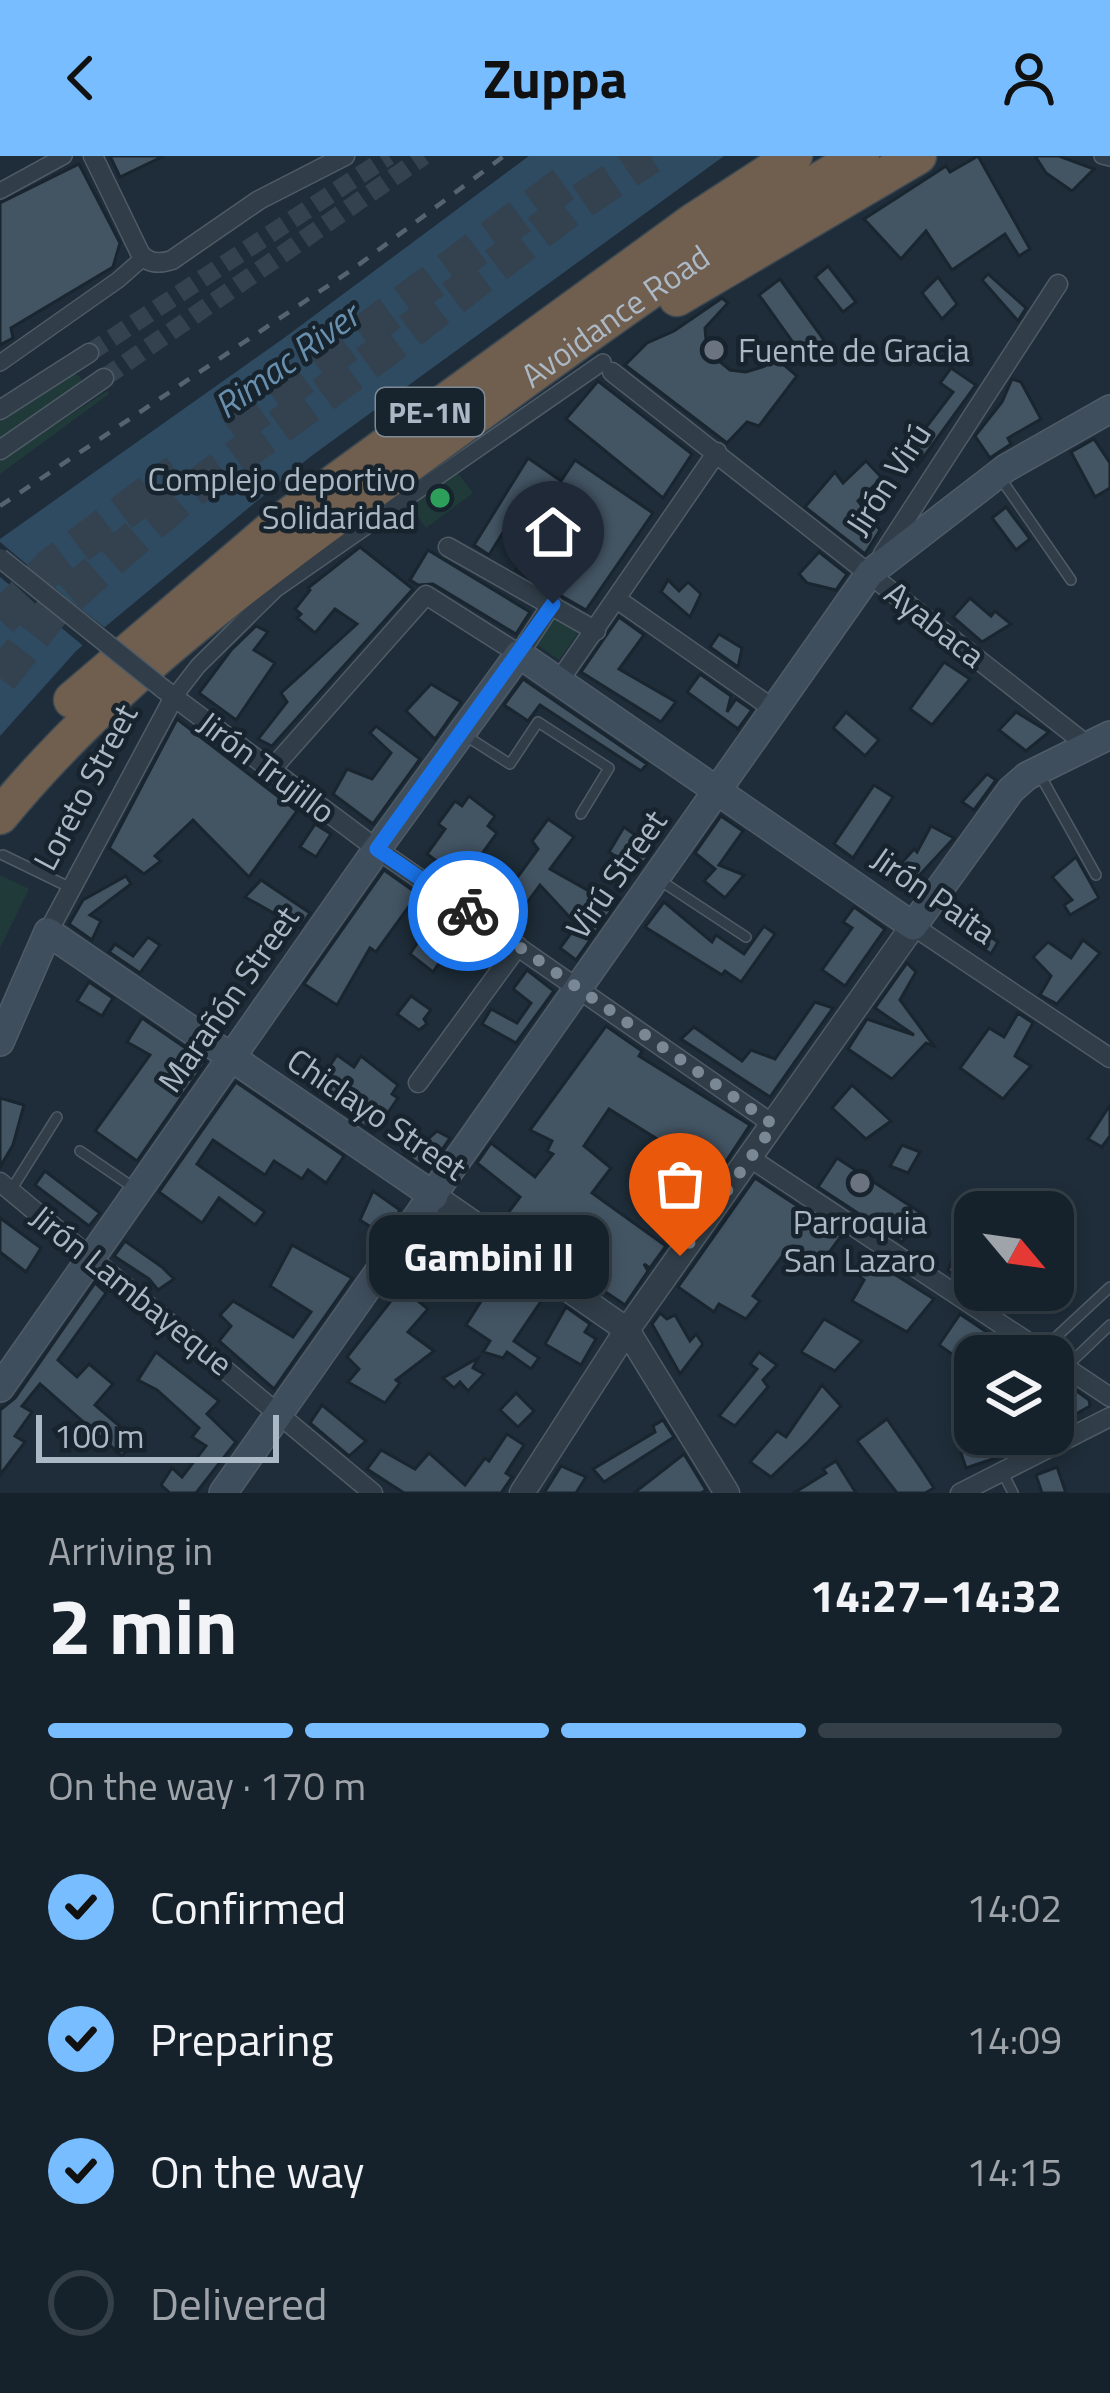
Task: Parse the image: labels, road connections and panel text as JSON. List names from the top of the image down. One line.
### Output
{"streets":{"highway":["Avoidance Road","PE-1N"],"main road":["Jirón Virú","Loreto Street","Virú Street","Jirón Paita","Marañón Street","Chiclayo Street"],"street":["Ayabaca","Jirón Trujillo","Jirón Lambayeque"]},"crossings":[["Jirón Virú","Ayabaca"],["Jirón Virú","Virú Street"],["Jirón Trujillo","Loreto Street"],["Jirón Trujillo","Virú Street"],["Jirón Trujillo","Marañón Street"],["Loreto Street","Chiclayo Street"],["Virú Street","Jirón Paita"],["Virú Street","Chiclayo Street"],["Virú Street","Jirón Lambayeque"],["Jirón Paita","Marañón Street"],["Marañón Street","Chiclayo Street"],["Marañón Street","Jirón Lambayeque"]],"water":["Rimac River"],"places":["Fuente de Gracia","Complejo deportivo Solidaridad","Parroquia San Lazaro","Gambini II"],"scale_bar":"100 m","north":"bottom right","page":{"header":"Zuppa","bubble":"Gambini II","scale":"100 m","heading":["2 min","Arriving in","14:27–14:32"],"bar":"On the way · 170 m","list":[["Confirmed","14:02"],["Preparing","14:09"],["On the way","14:15"],"Delivered"]}}
